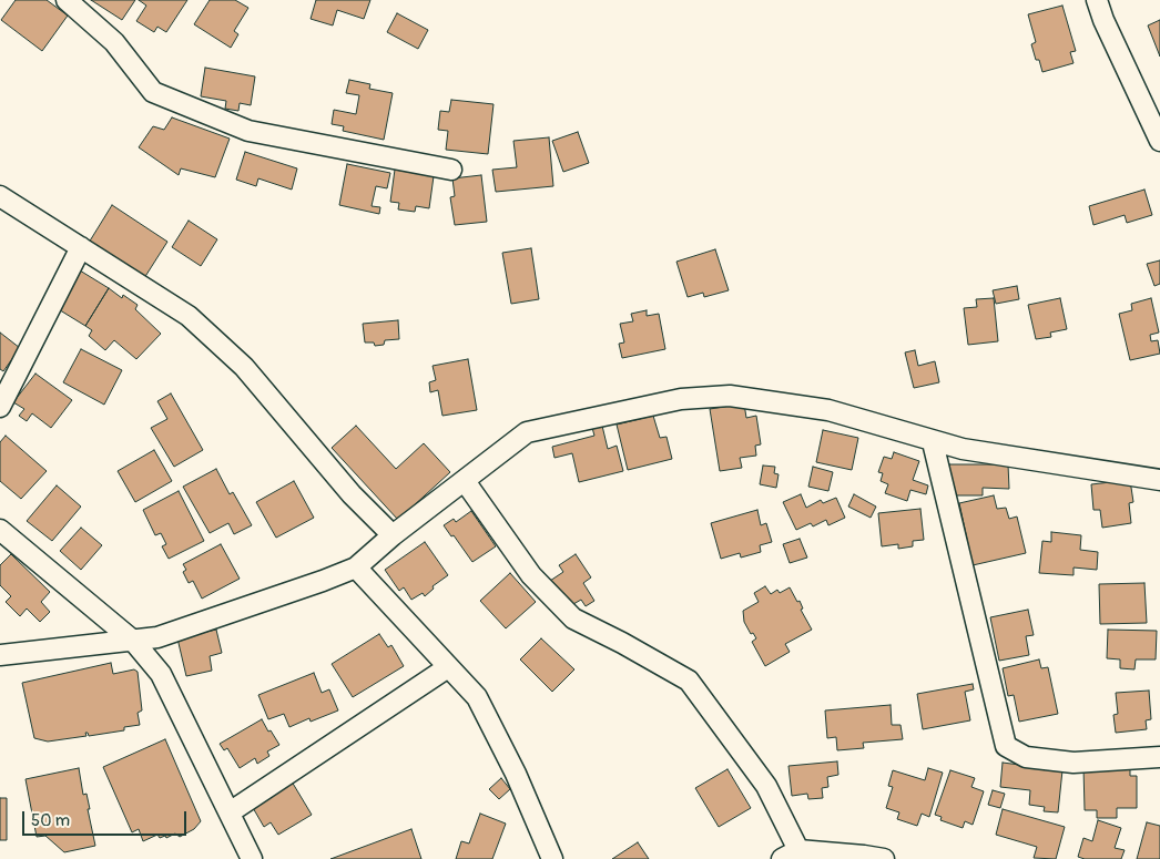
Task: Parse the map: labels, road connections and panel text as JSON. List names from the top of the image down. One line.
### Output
{"scale_bar":"50 m"}
